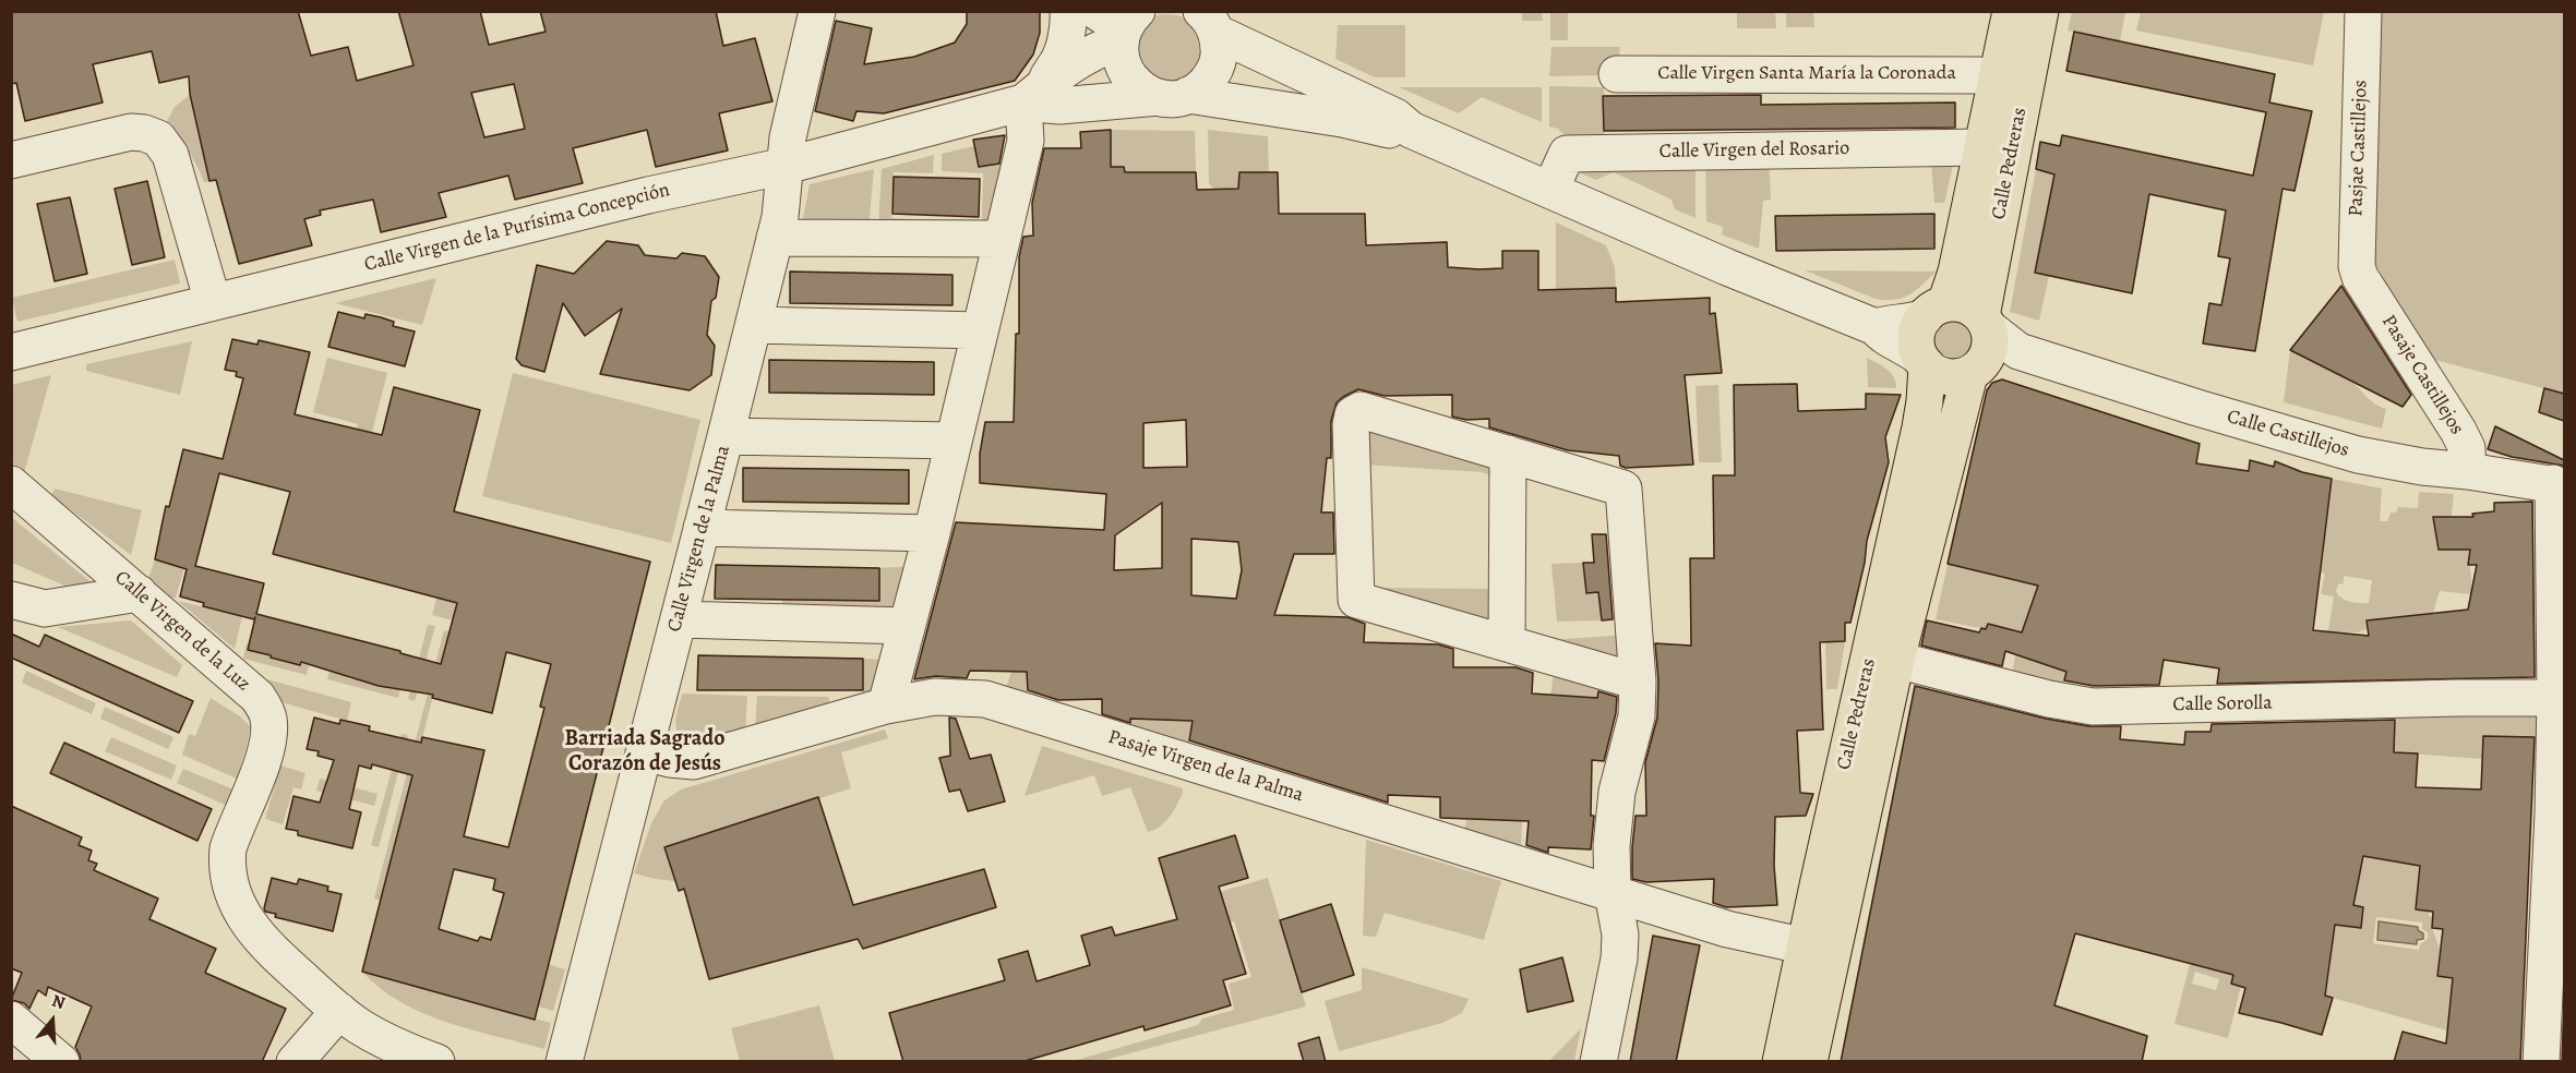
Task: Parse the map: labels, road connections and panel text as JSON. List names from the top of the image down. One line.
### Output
{"streets":{"main road":["Calle Pedreras"],"street":["Calle Virgen Santa María la Coronada","Pasjae Castillejos","Calle Virgen del Rosario","Calle Virgen de la Purísima Concepción","Pasaje Castillejos","Calle Castillejos","Calle Virgen de la Palma","Calle Virgen de la Luz","Calle Sorolla","Pasaje Virgen de la Palma"]},"crossings":[["Calle Virgen Santa María la Coronada","Calle Pedreras"],["Pasjae Castillejos","Pasaje Castillejos"],["Calle Virgen del Rosario","Calle Pedreras"],["Calle Pedreras","Calle Castillejos"],["Calle Pedreras","Calle Sorolla"],["Calle Pedreras","Pasaje Virgen de la Palma"],["Calle Virgen de la Purísima Concepción","Calle Virgen de la Palma"],["Pasaje Castillejos","Calle Castillejos"],["Calle Virgen de la Palma","Pasaje Virgen de la Palma"]],"districts":["Barriada Sagrado Corazón de Jesús"],"north":"top"}
